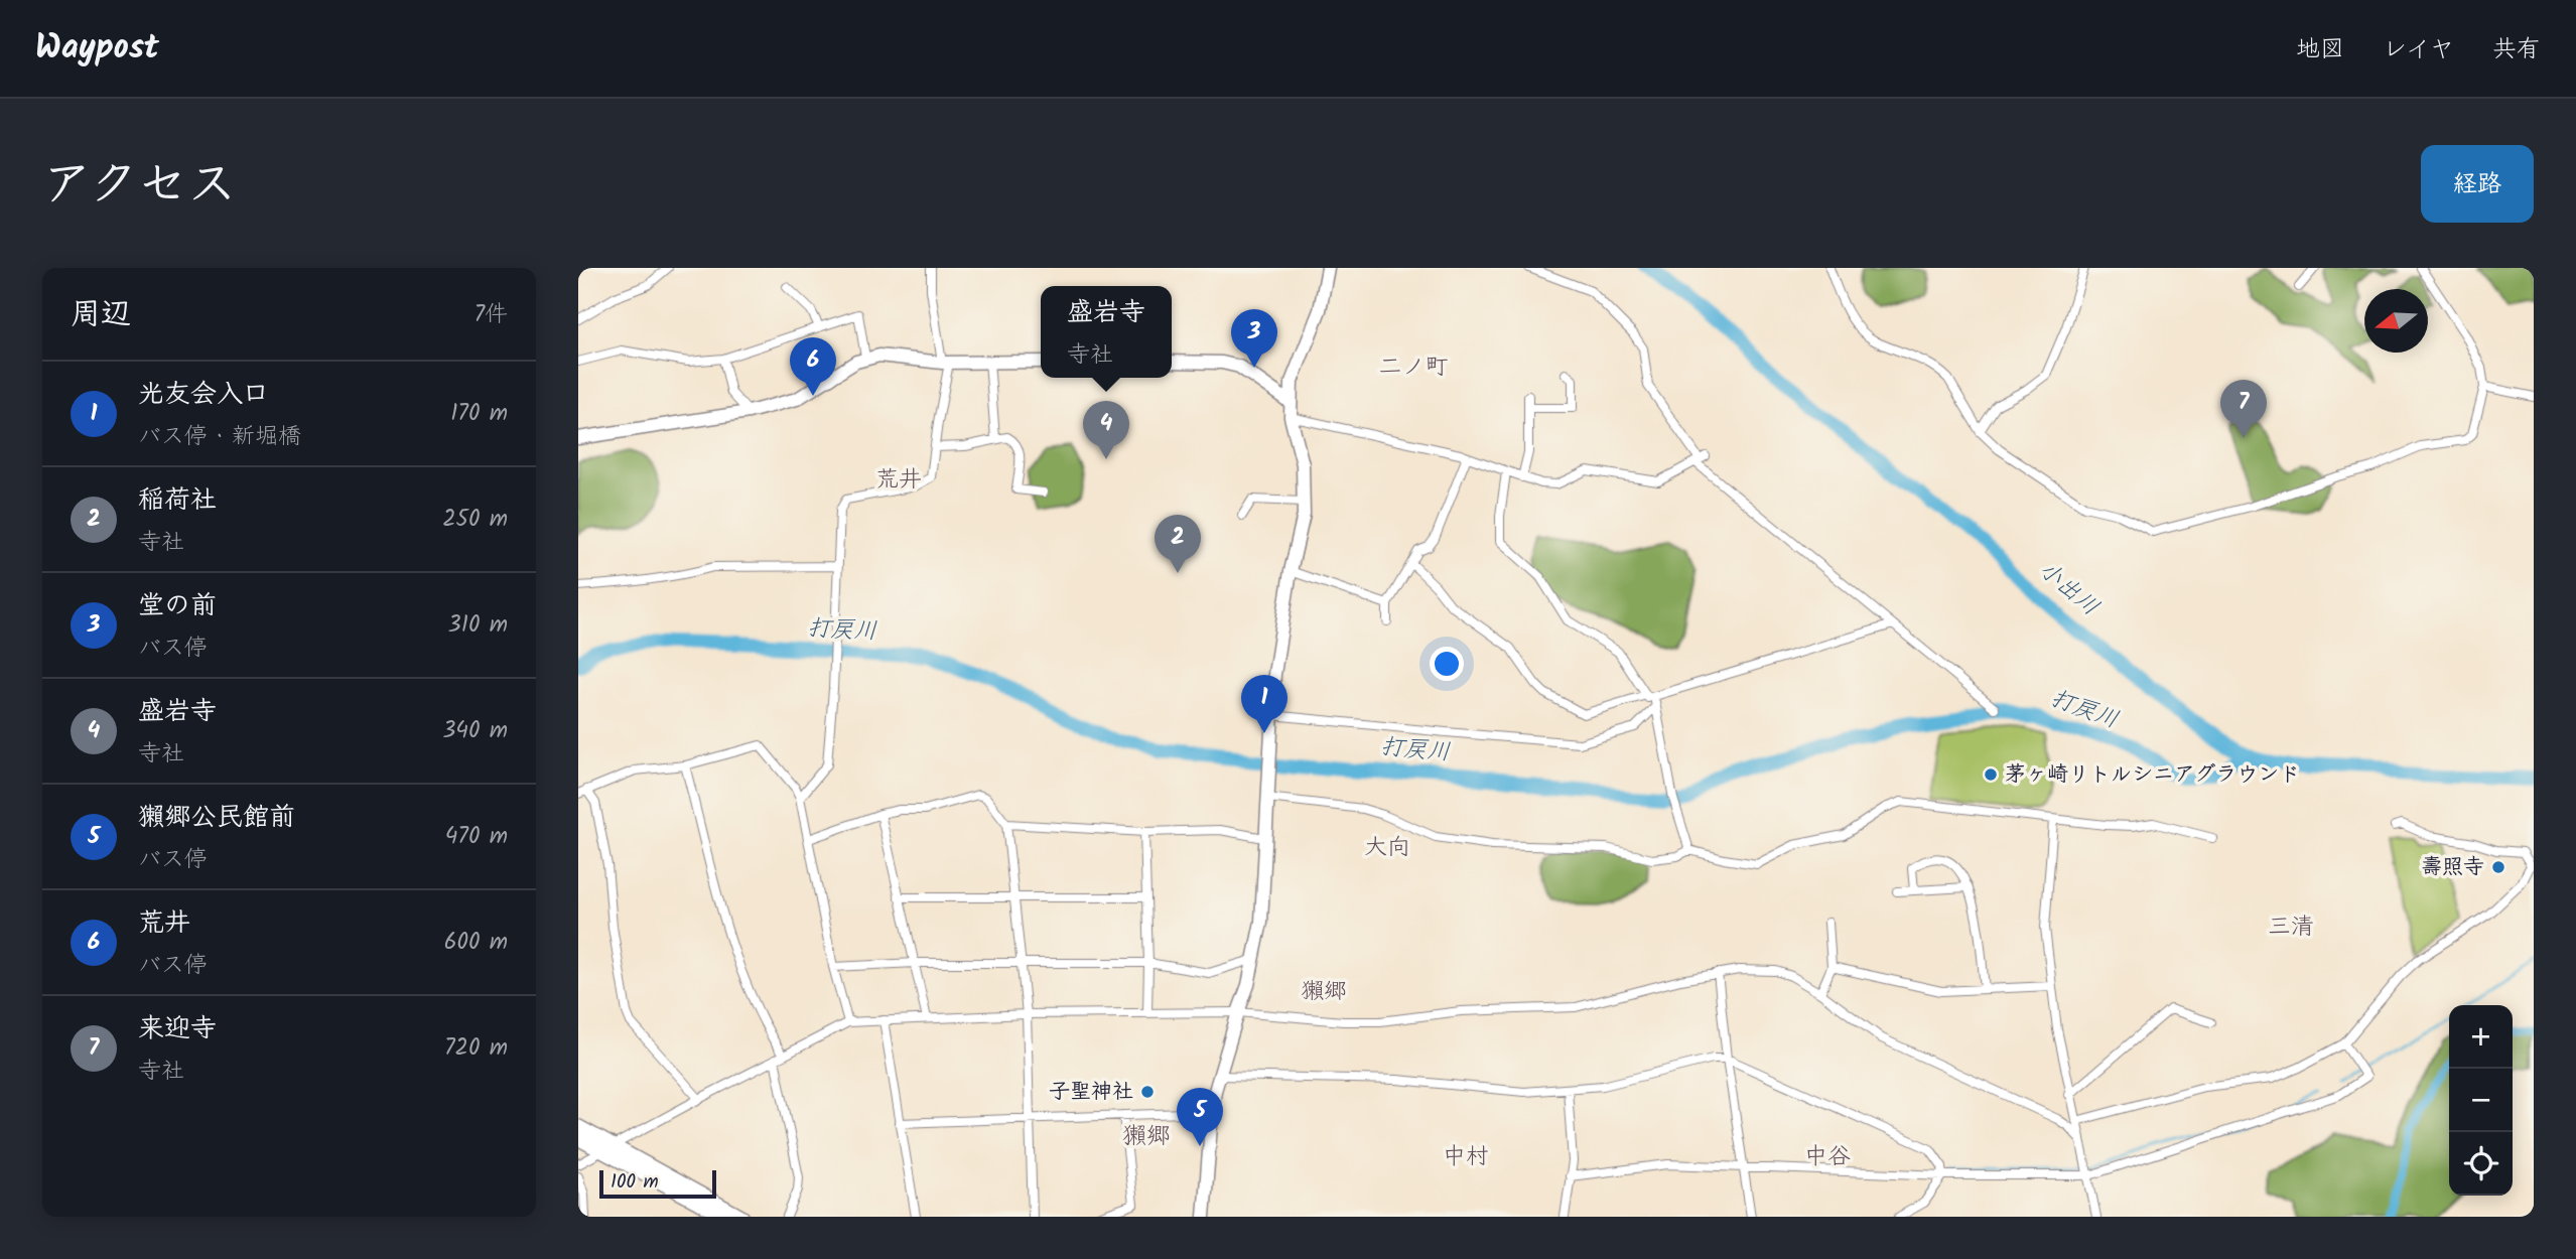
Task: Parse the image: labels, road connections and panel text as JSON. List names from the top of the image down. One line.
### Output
{"districts":["二ノ町","荒井","大向","三清","獺郷","獺郷","中村","中谷"],"water":["小出川","打戻川"],"places":["茅ヶ崎リトルシニアグラウンド","壽照寺","子聖神社"],"scale_bar":"100 m","north":"left","page":{"header":"Waypost","nav":["地図","レイヤ","共有"],"title":"アクセス","buttons":"経路","heading":["周辺","7件"],"popup":["盛岩寺","寺社"],"pins":["3","6","7","4","2","1","5"],"list":[{"mark":"1","name":"光友会入口","note":"バス停 · 新堀橋","value":"170 m"},{"mark":"2","name":"稲荷社","note":"寺社","value":"250 m"},{"mark":"3","name":"堂の前","note":"バス停","value":"310 m"},{"mark":"4","name":"盛岩寺","note":"寺社","value":"340 m"},{"mark":"5","name":"獺郷公民館前","note":"バス停","value":"470 m"},{"mark":"6","name":"荒井","note":"バス停","value":"600 m"},{"mark":"7","name":"来迎寺","note":"寺社","value":"720 m"}],"map_buttons":["+","−"],"scale":"100 m"}}
